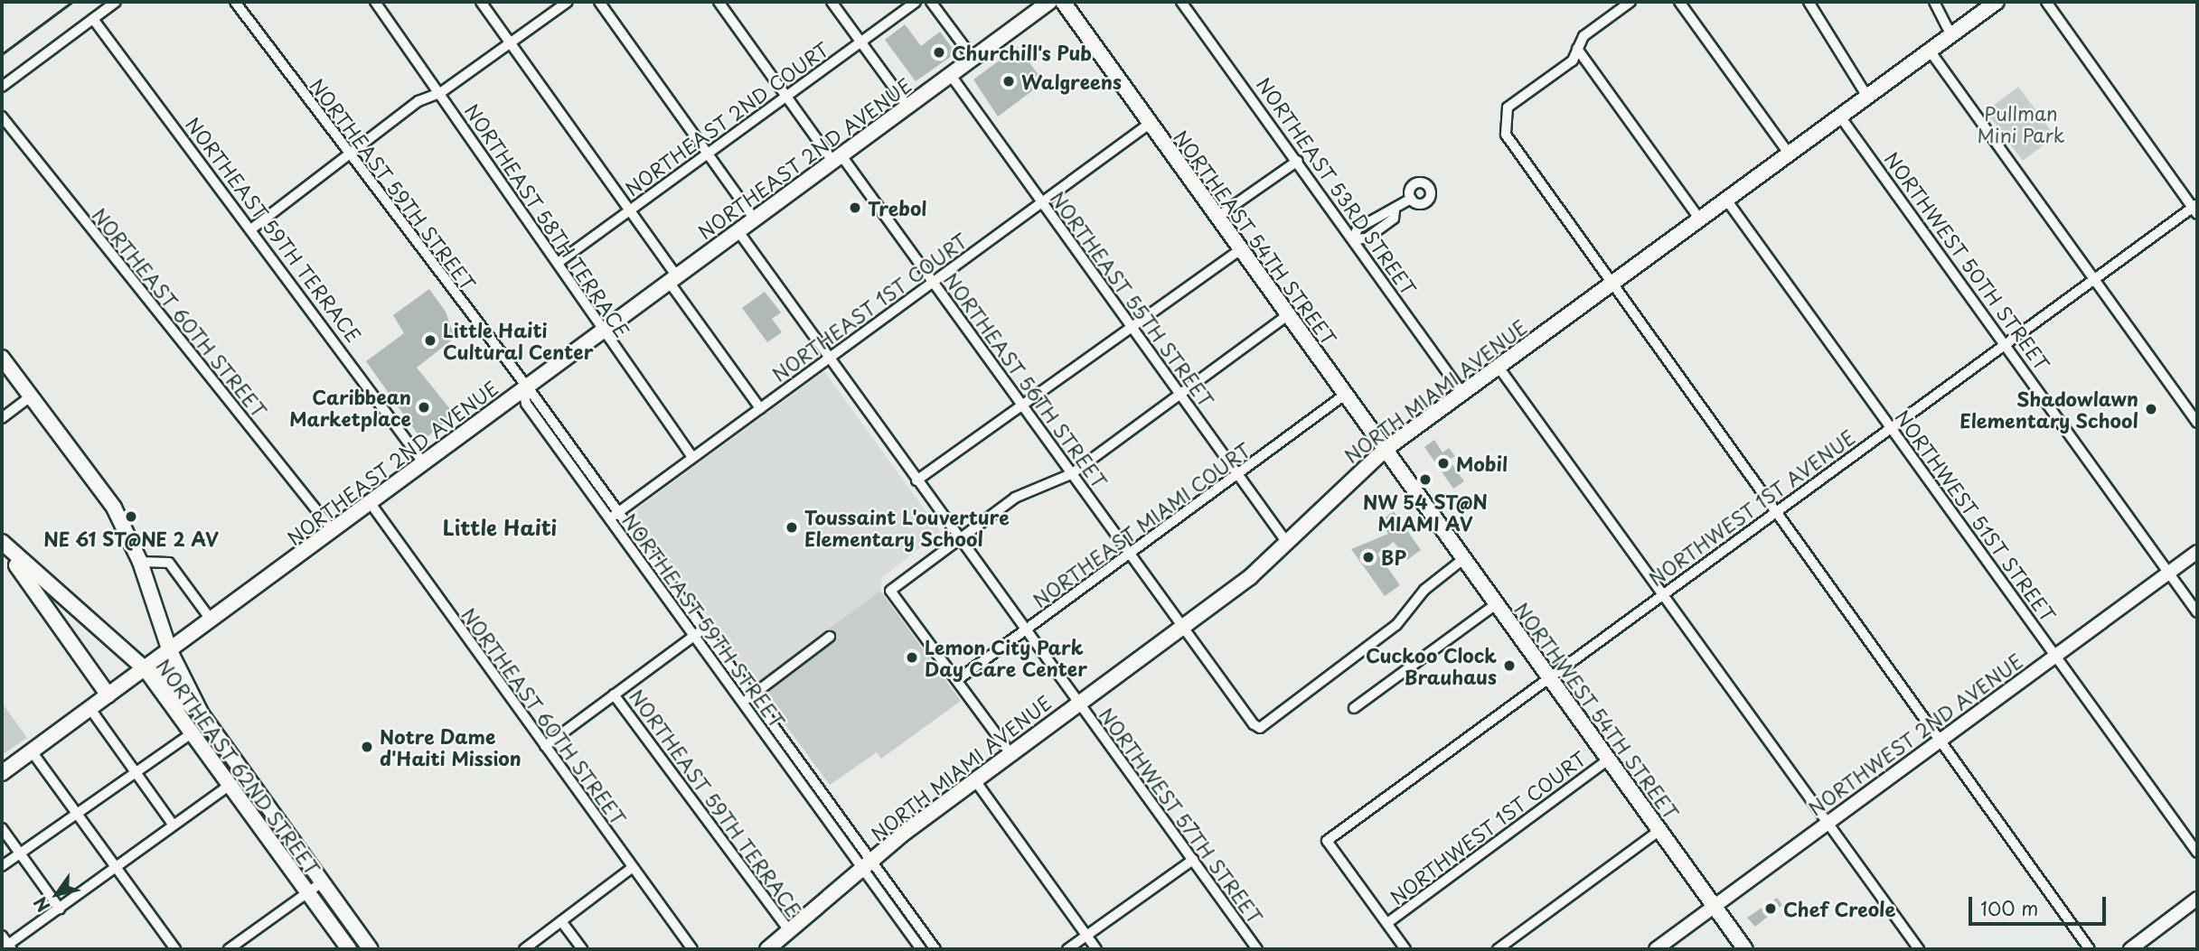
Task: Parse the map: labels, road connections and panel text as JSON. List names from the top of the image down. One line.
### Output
{"streets":{"main road":["NORTHEAST 2ND AVENUE","NORTHEAST 54TH STREET","NORTH MIAMI AVENUE","NORTHWEST 54TH STREET","NORTHEAST 62ND STREET"],"street":["NORTHEAST 2ND COURT","NORTHEAST 59TH STREET","NORTHEAST 53RD STREET","NORTHEAST 58TH TERRACE","NORTHEAST 59TH TERRACE","NORTHWEST 50TH STREET","NORTHEAST 55TH STREET","NORTHEAST 1ST COURT","NORTHEAST 60TH STREET","NORTHEAST 56TH STREET","NORTHWEST 1ST AVENUE","NORTHWEST 51ST STREET","NORTHEAST MIAMI COURT","NORTHWEST 2ND AVENUE","NORTHWEST 57TH STREET","NORTHWEST 1ST COURT"]},"crossings":[["NORTHEAST 2ND COURT","NORTHEAST 58TH TERRACE"],["NORTHEAST 2ND COURT","NORTHEAST 56TH STREET"],["NORTHEAST 2ND AVENUE","NORTHEAST 59TH STREET"],["NORTHEAST 2ND AVENUE","NORTHEAST 58TH TERRACE"],["NORTHEAST 2ND AVENUE","NORTHEAST 59TH TERRACE"],["NORTHEAST 2ND AVENUE","NORTHEAST 55TH STREET"],["NORTHEAST 2ND AVENUE","NORTHEAST 60TH STREET"],["NORTHEAST 2ND AVENUE","NORTHEAST 56TH STREET"],["NORTHEAST 2ND AVENUE","NORTHEAST 62ND STREET"],["NORTHEAST 2ND AVENUE","NORTHWEST 57TH STREET"],["NORTHEAST 59TH STREET","NORTHEAST 1ST COURT"],["NORTHEAST 59TH STREET","NORTH MIAMI AVENUE"],["NORTHEAST 53RD STREET","NORTH MIAMI AVENUE"],["NORTHEAST 58TH TERRACE","NORTHEAST 1ST COURT"],["NORTHEAST 59TH TERRACE","NORTH MIAMI AVENUE"],["NORTHEAST 54TH STREET","NORTHEAST 1ST COURT"],["NORTHEAST 54TH STREET","NORTH MIAMI AVENUE"],["NORTHEAST 54TH STREET","NORTHEAST MIAMI COURT"],["NORTHEAST 54TH STREET","NORTHWEST 54TH STREET"],["NORTHWEST 50TH STREET","NORTH MIAMI AVENUE"],["NORTHWEST 50TH STREET","NORTHWEST 1ST AVENUE"],["NORTHWEST 50TH STREET","NORTHWEST 2ND AVENUE"],["NORTHEAST 55TH STREET","NORTHEAST 1ST COURT"],["NORTHEAST 55TH STREET","NORTH MIAMI AVENUE"],["NORTHEAST 55TH STREET","NORTHEAST MIAMI COURT"],["NORTHEAST 1ST COURT","NORTHEAST 56TH STREET"],["NORTHEAST 1ST COURT","NORTHWEST 57TH STREET"],["NORTHEAST 56TH STREET","NORTH MIAMI AVENUE"],["NORTHEAST 56TH STREET","NORTHEAST MIAMI COURT"],["NORTHEAST 56TH STREET","NORTHWEST 54TH STREET"],["NORTH MIAMI AVENUE","NORTHWEST 51ST STREET"],["NORTH MIAMI AVENUE","NORTHWEST 57TH STREET"],["NORTHWEST 1ST AVENUE","NORTHWEST 51ST STREET"],["NORTHWEST 1ST AVENUE","NORTHWEST 54TH STREET"],["NORTHWEST 1ST AVENUE","NORTHWEST 1ST COURT"],["NORTHWEST 51ST STREET","NORTHWEST 2ND AVENUE"],["NORTHEAST MIAMI COURT","NORTHWEST 57TH STREET"],["NORTHWEST 54TH STREET","NORTHWEST 2ND AVENUE"],["NORTHWEST 54TH STREET","NORTHWEST 1ST COURT"]],"districts":["Little Haiti"],"parks":["Pullman Mini Park"],"places":["Churchill's Pub","Walgreens","Trebol","Little Haiti Cultural Center","Caribbean Marketplace","Shadowlawn Elementary School","Mobil","NW 54 ST@N MIAMI AV","NE 61 ST@NE 2 AV","Toussaint L'ouverture Elementary School","BP","Lemon City Park Day Care Center","Cuckoo Clock Brauhaus","Notre Dame d'Haiti Mission","Chef Creole"],"scale_bar":"100 m","north":"bottom left"}
